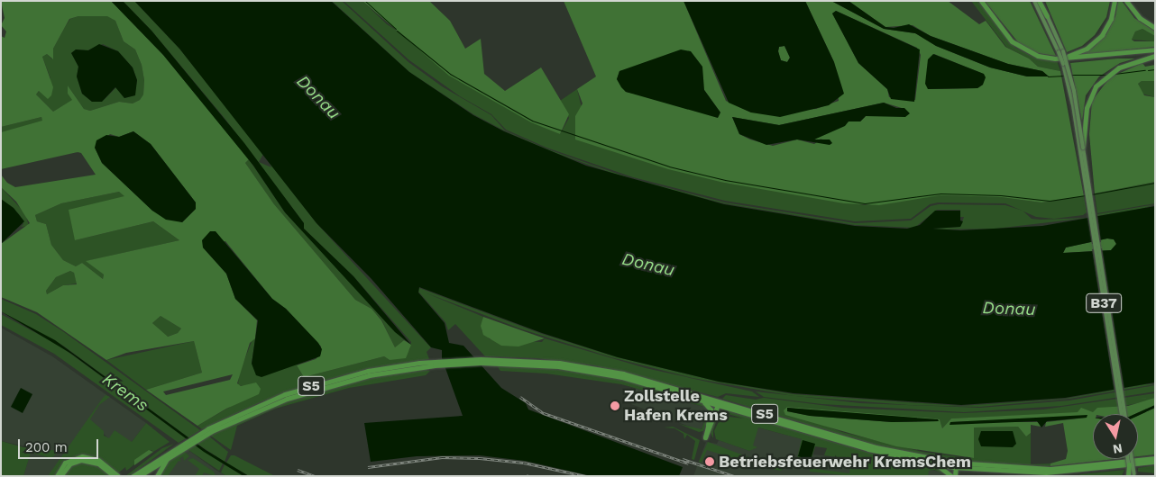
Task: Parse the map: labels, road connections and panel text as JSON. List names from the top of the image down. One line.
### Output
{"streets":{"highway":["S5"],"main road":["B37"]},"water":["Donau","Krems"],"places":["Zollstelle Hafen Krems","Betriebsfeuerwehr KremsChem"],"scale_bar":"200 m","north":"bottom"}
